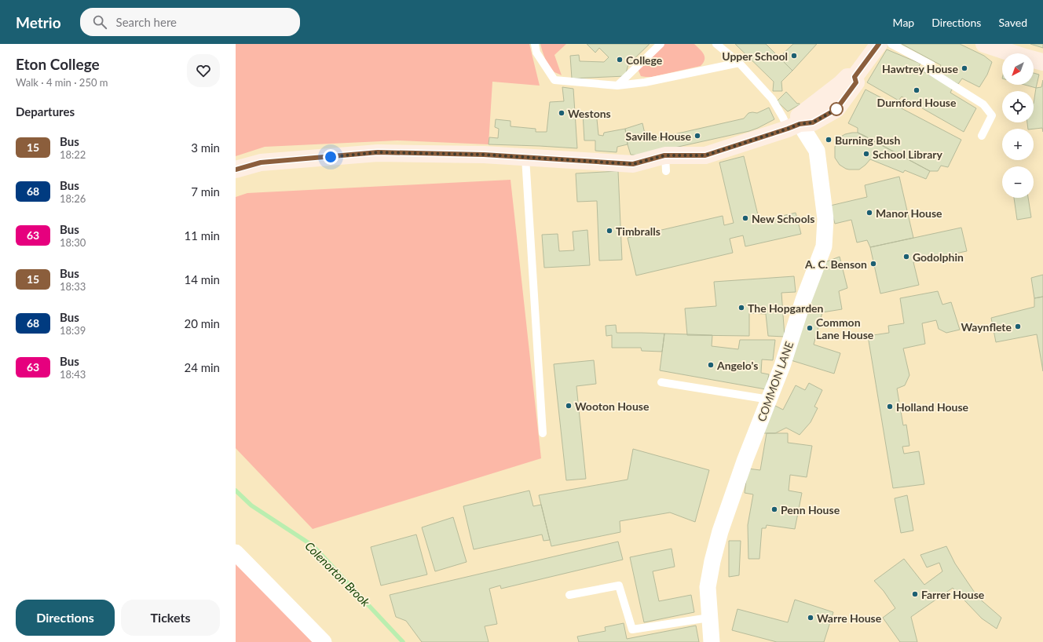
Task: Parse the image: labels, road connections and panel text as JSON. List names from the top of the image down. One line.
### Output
{"streets":{"street":["COMMON LANE"]},"water":["Colenorton Brook"],"places":["Upper School","College","Hawtrey House","Durnford House","Westons","Saville House","Burning Bush","School Library","Manor House","New Schools","Timbralls","Godolphin","A. C. Benson","The Hopgarden","Waynflete","Common Lane House","Angelo's","Wooton House","Holland House","Penn House","Farrer House","Warre House"],"lines":["bus line 15"],"north":"bottom left","page":{"header":"Metrio","search":"Search here","nav":["Map","Directions","Saved"],"heading":[["Eton College","Walk · 4 min · 250 m"],"Departures"],"map_buttons":["+","−"],"list":[{"mark":"15","name":"Bus","note":"18:22","value":"3 min"},{"mark":"68","name":"Bus","note":"18:26","value":"7 min"},{"mark":"63","name":"Bus","note":"18:30","value":"11 min"},{"mark":"15","name":"Bus","note":"18:33","value":"14 min"},{"mark":"68","name":"Bus","note":"18:39","value":"20 min"},{"mark":"63","name":"Bus","note":"18:43","value":"24 min"}],"buttons":["Directions","Tickets"]}}
